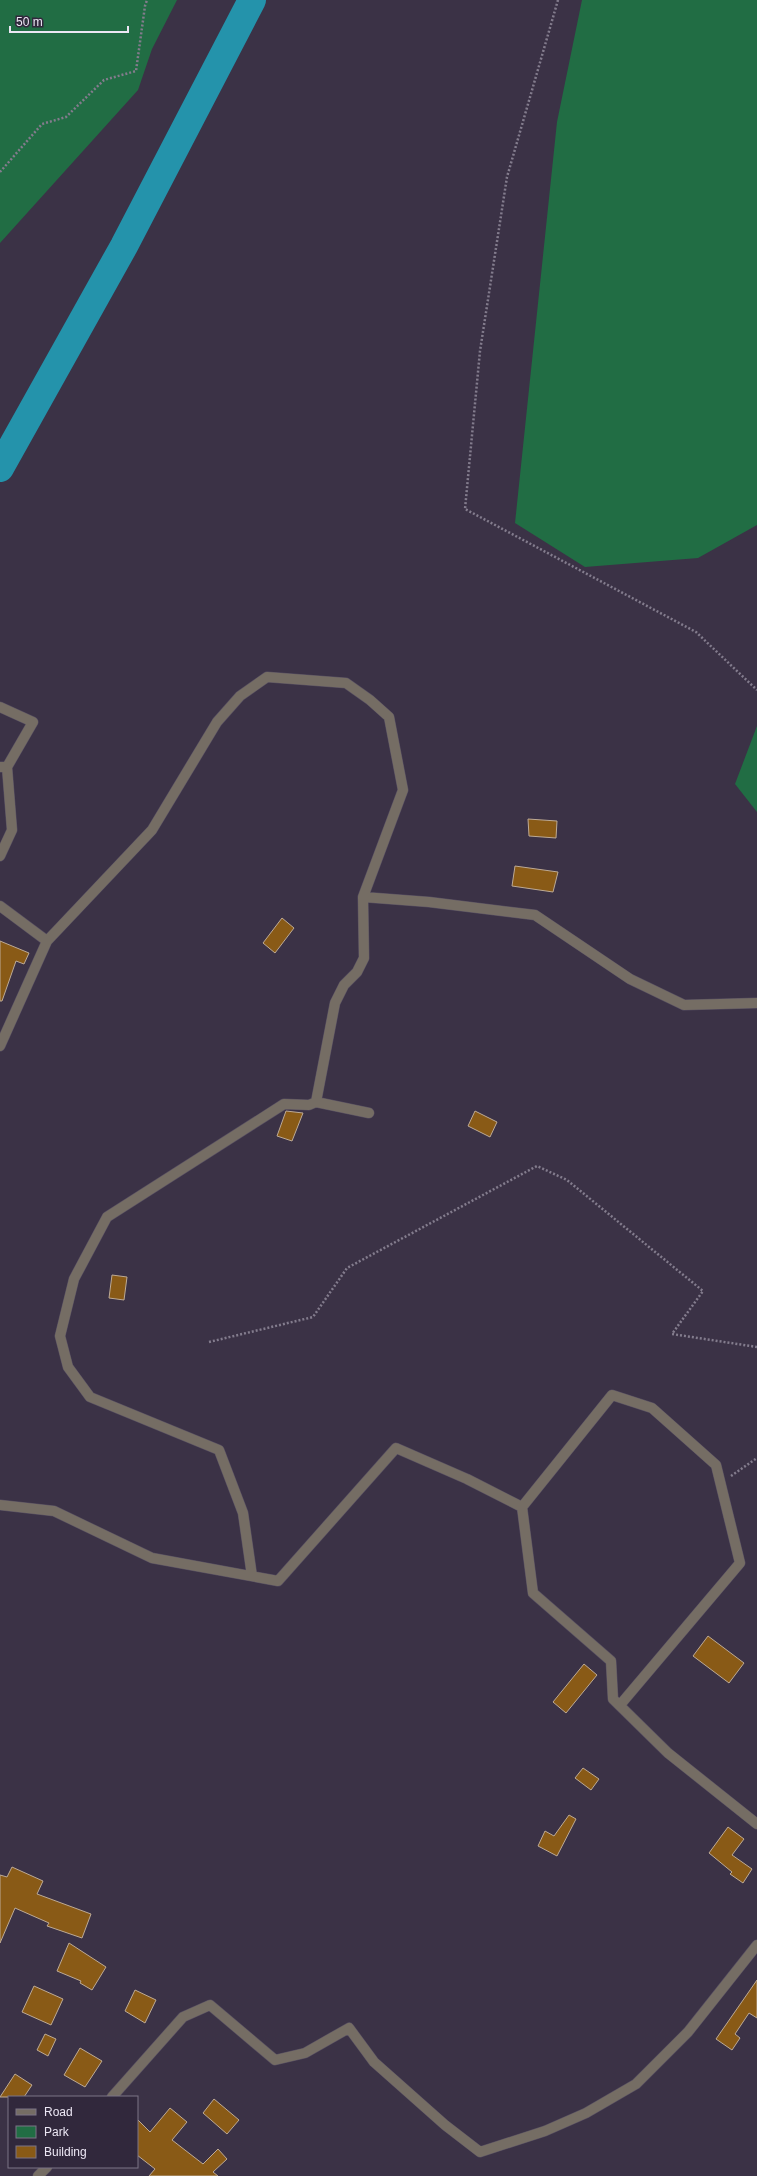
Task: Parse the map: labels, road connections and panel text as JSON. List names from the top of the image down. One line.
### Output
{"legend":["Road","Park","Building"],"scale_bar":"50 m"}
